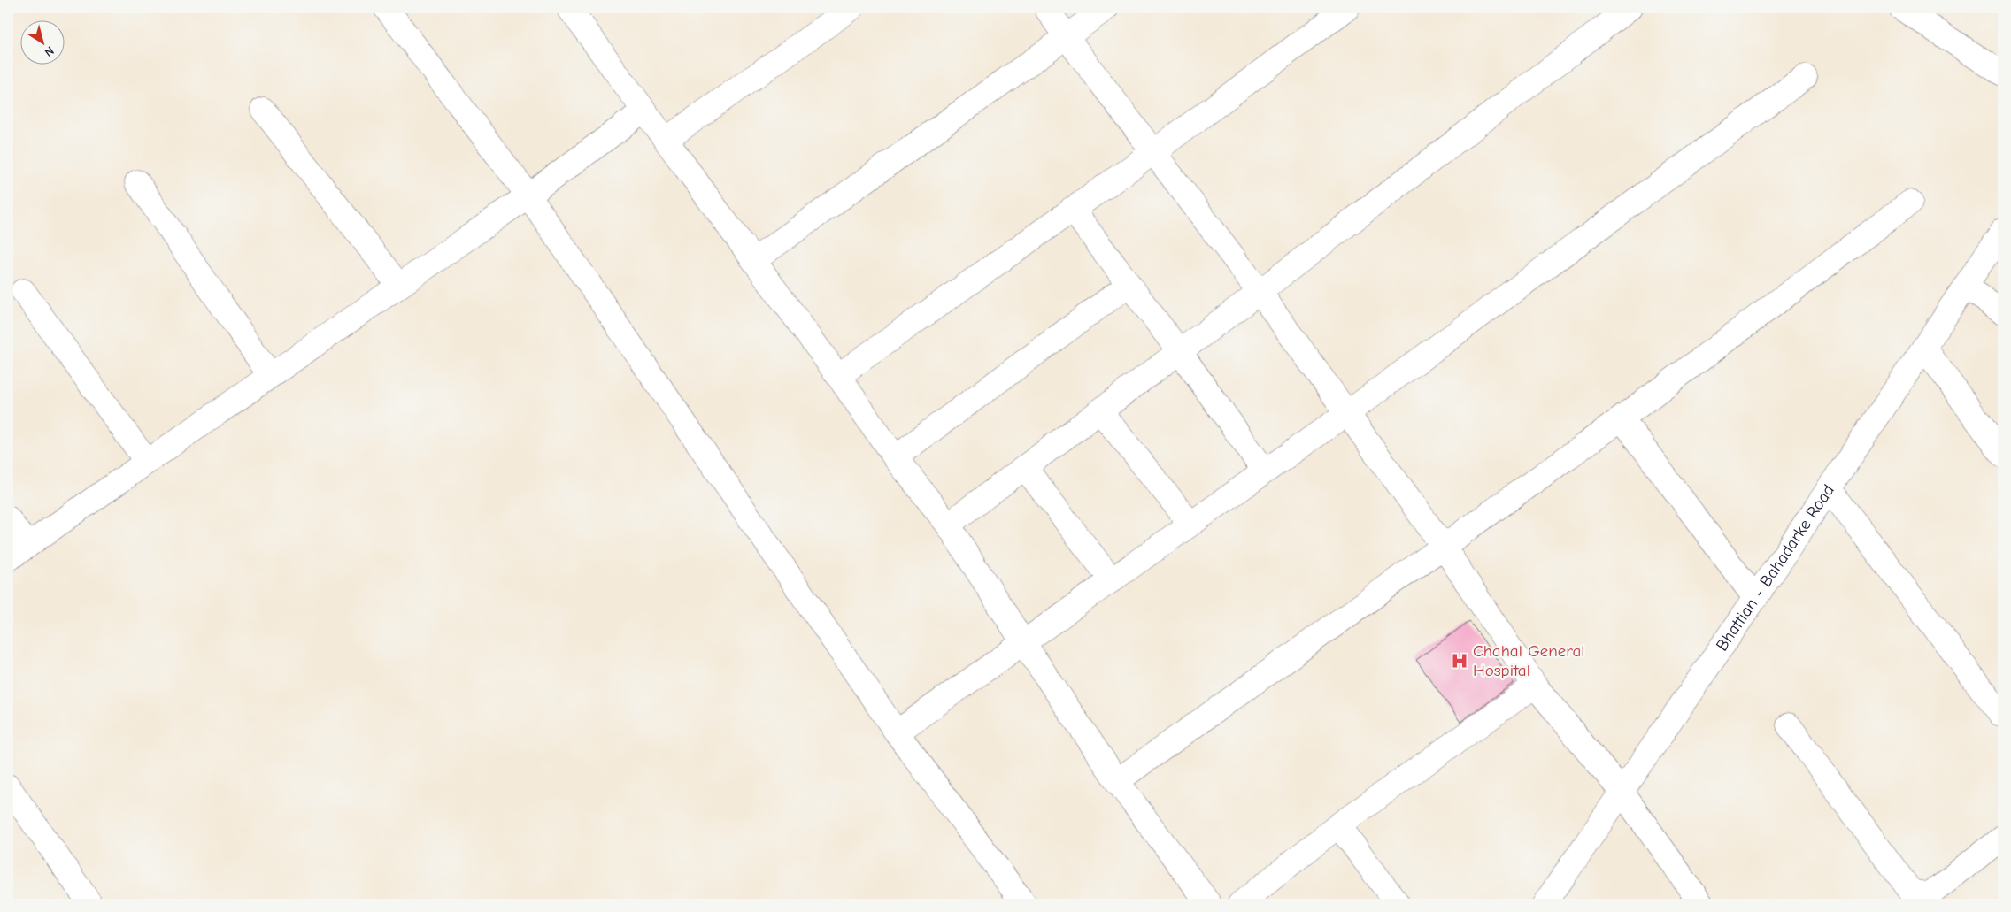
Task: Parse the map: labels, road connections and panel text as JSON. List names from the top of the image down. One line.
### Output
{"streets":{"street":["Bhattian - Bahadarke Road"]},"places":{"hospital":["Chahal General Hospital"]},"north":"bottom right"}
